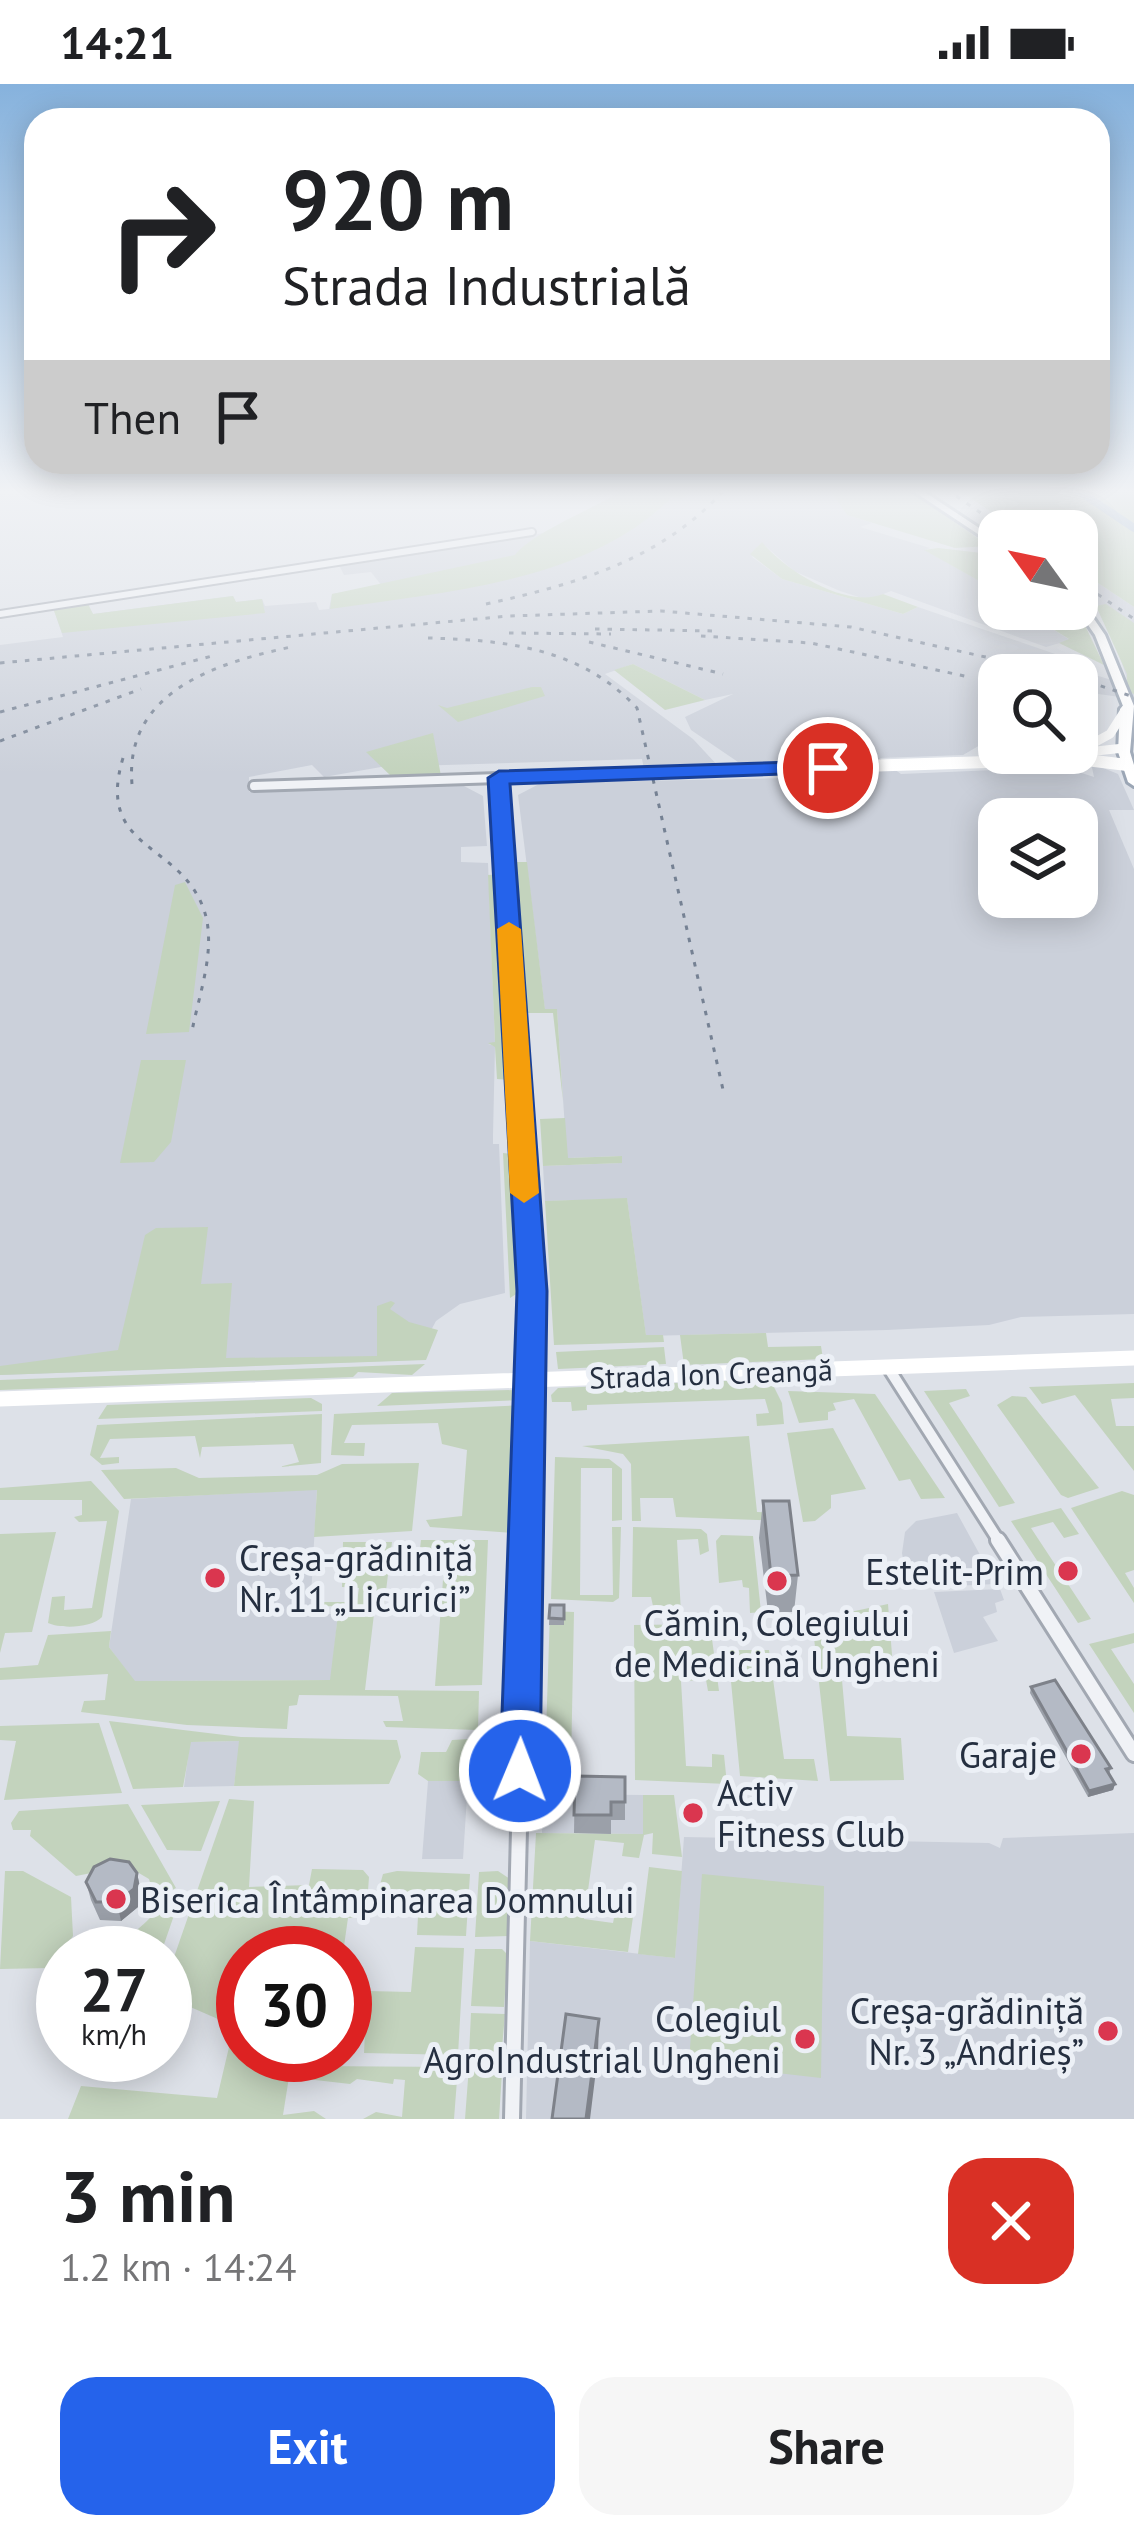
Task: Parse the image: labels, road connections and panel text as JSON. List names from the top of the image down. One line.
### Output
{"streets":{"street":["Strada Ion Creangă"]},"places":["Estelit-Prim","Creșa-grădiniță Nr. 11 „Licurici”","Cămin, Colegiului de Medicină Ungheni","Garaje","Activ Fitness Club","Biserica Întâmpinarea Domnului","Creșa-grădiniță Nr. 3 „Andrieș”","Colegiul AgroIndustrial Ungheni"],"north":"top left","page":{"status":"14:21","turn":["920 m","Strada Industrială"],"then":"Then","speed":"27 km/h","limit":"30","heading":["3 min","1.2 km · 14:24"],"buttons":["Exit","Share"]}}
